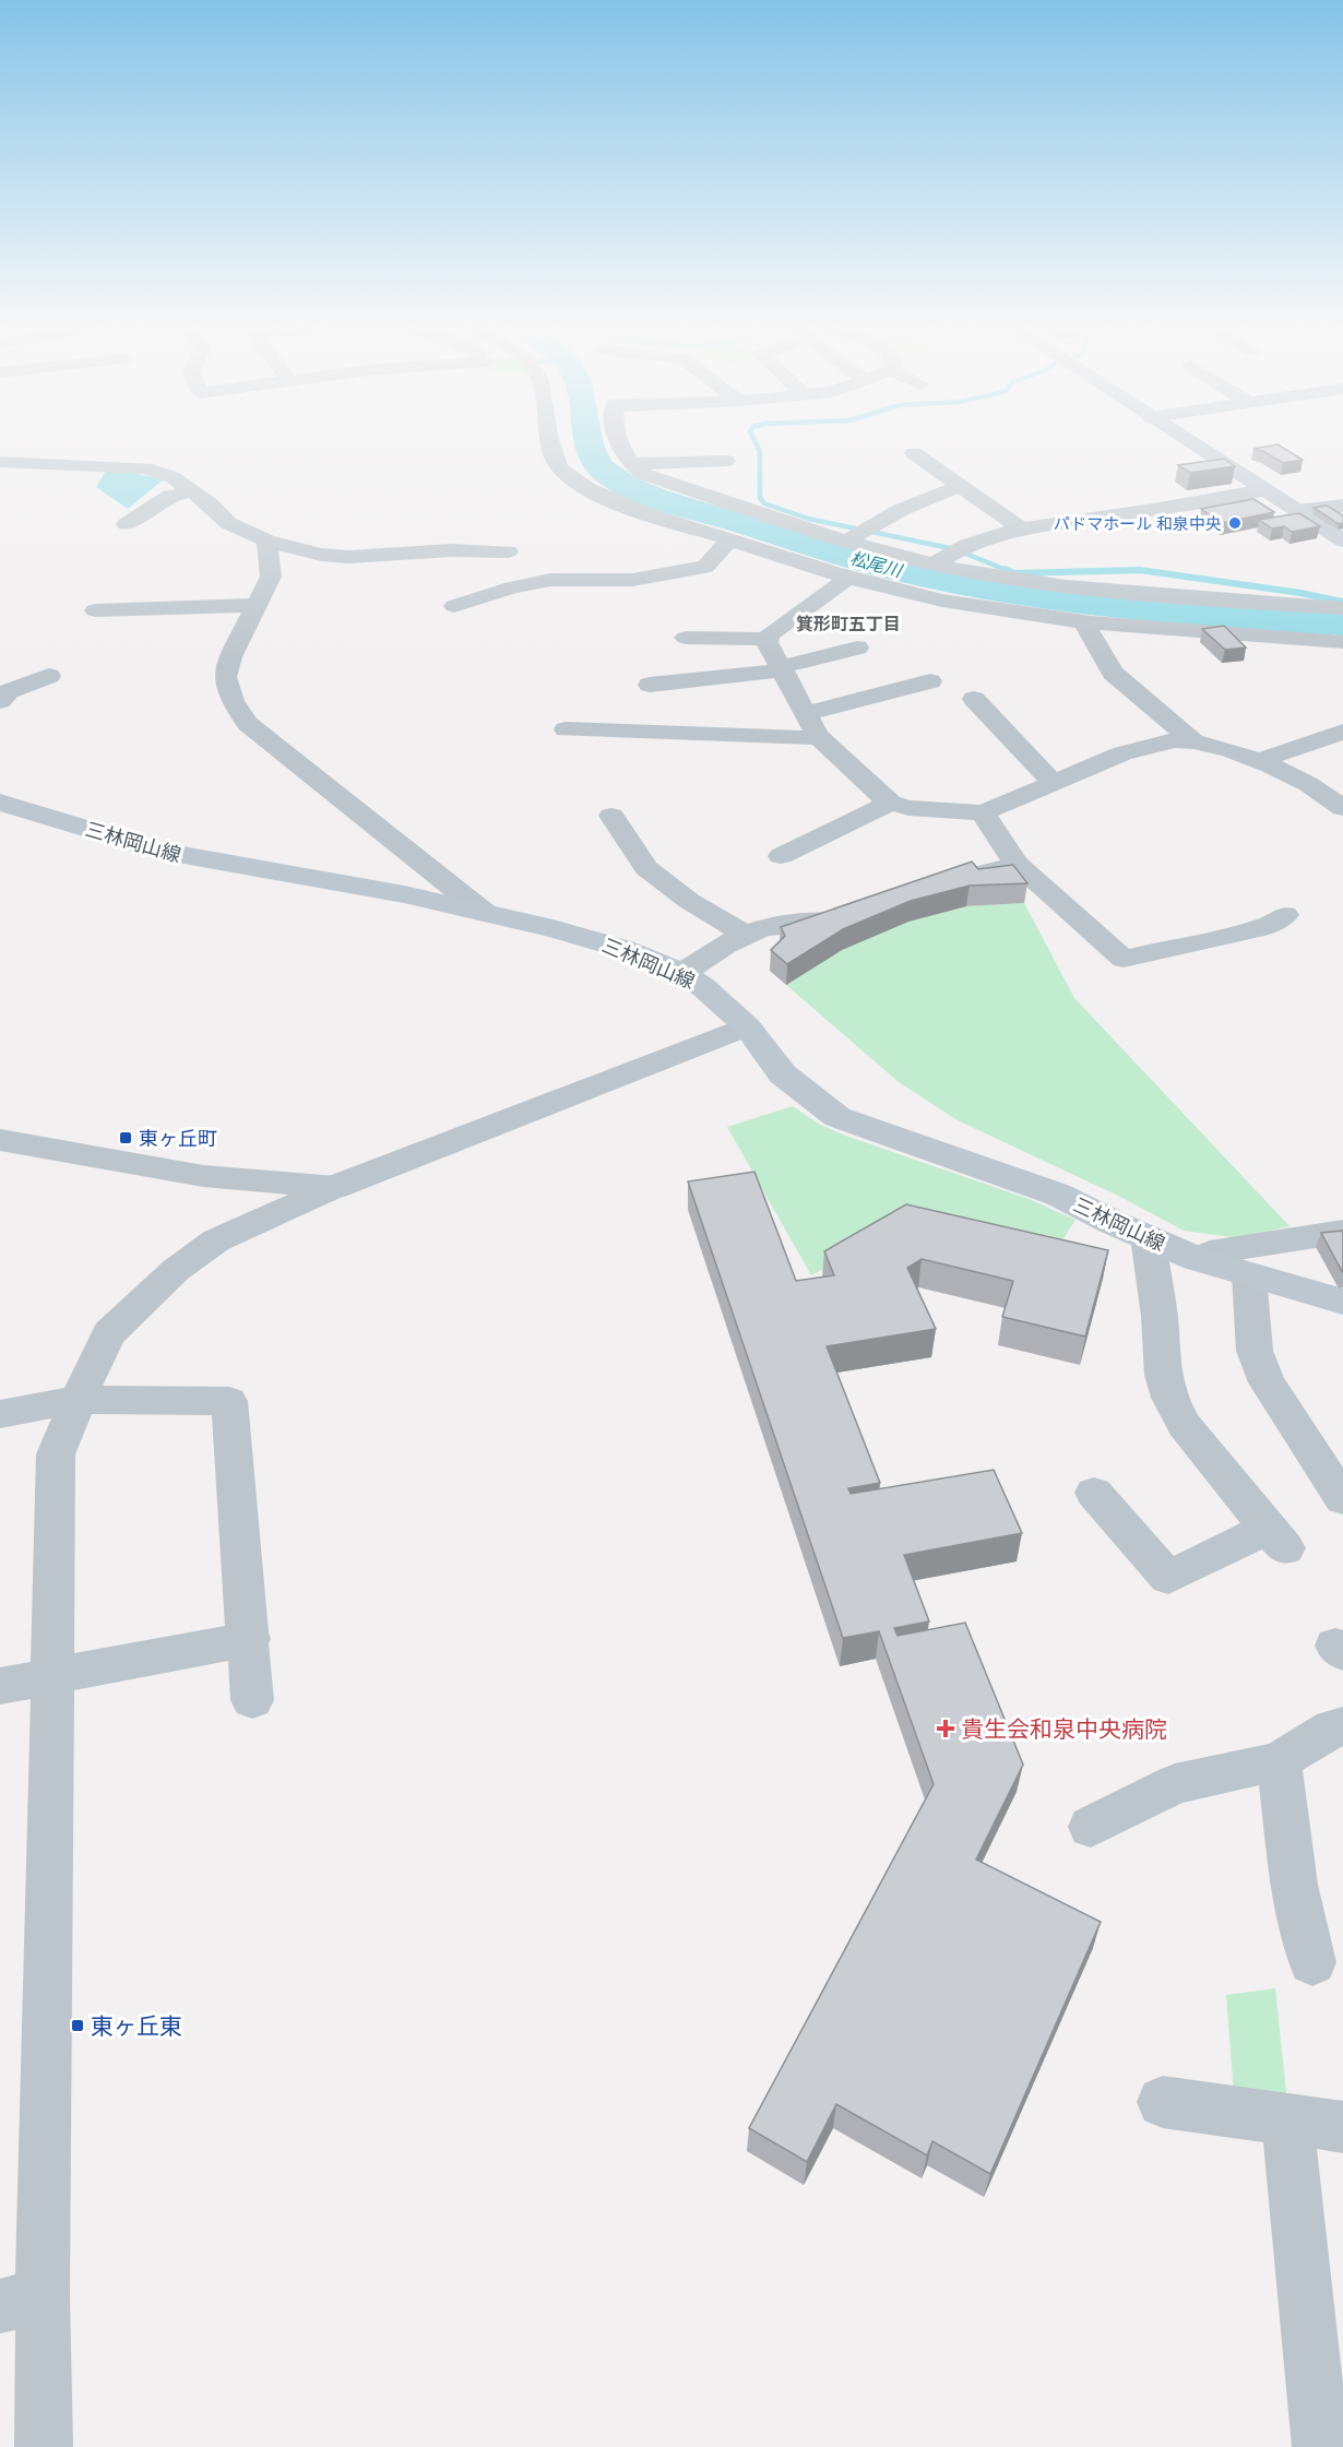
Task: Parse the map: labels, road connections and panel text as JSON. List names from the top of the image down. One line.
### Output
{"streets":{"main road":["三林岡山線"]},"districts":["箕形町五丁目"],"water":["松尾川"],"places":{"other":["パドマホール 和泉中央"],"transit":["東ヶ丘町","東ヶ丘東"],"health":["貴生会和泉中央病院"]}}
